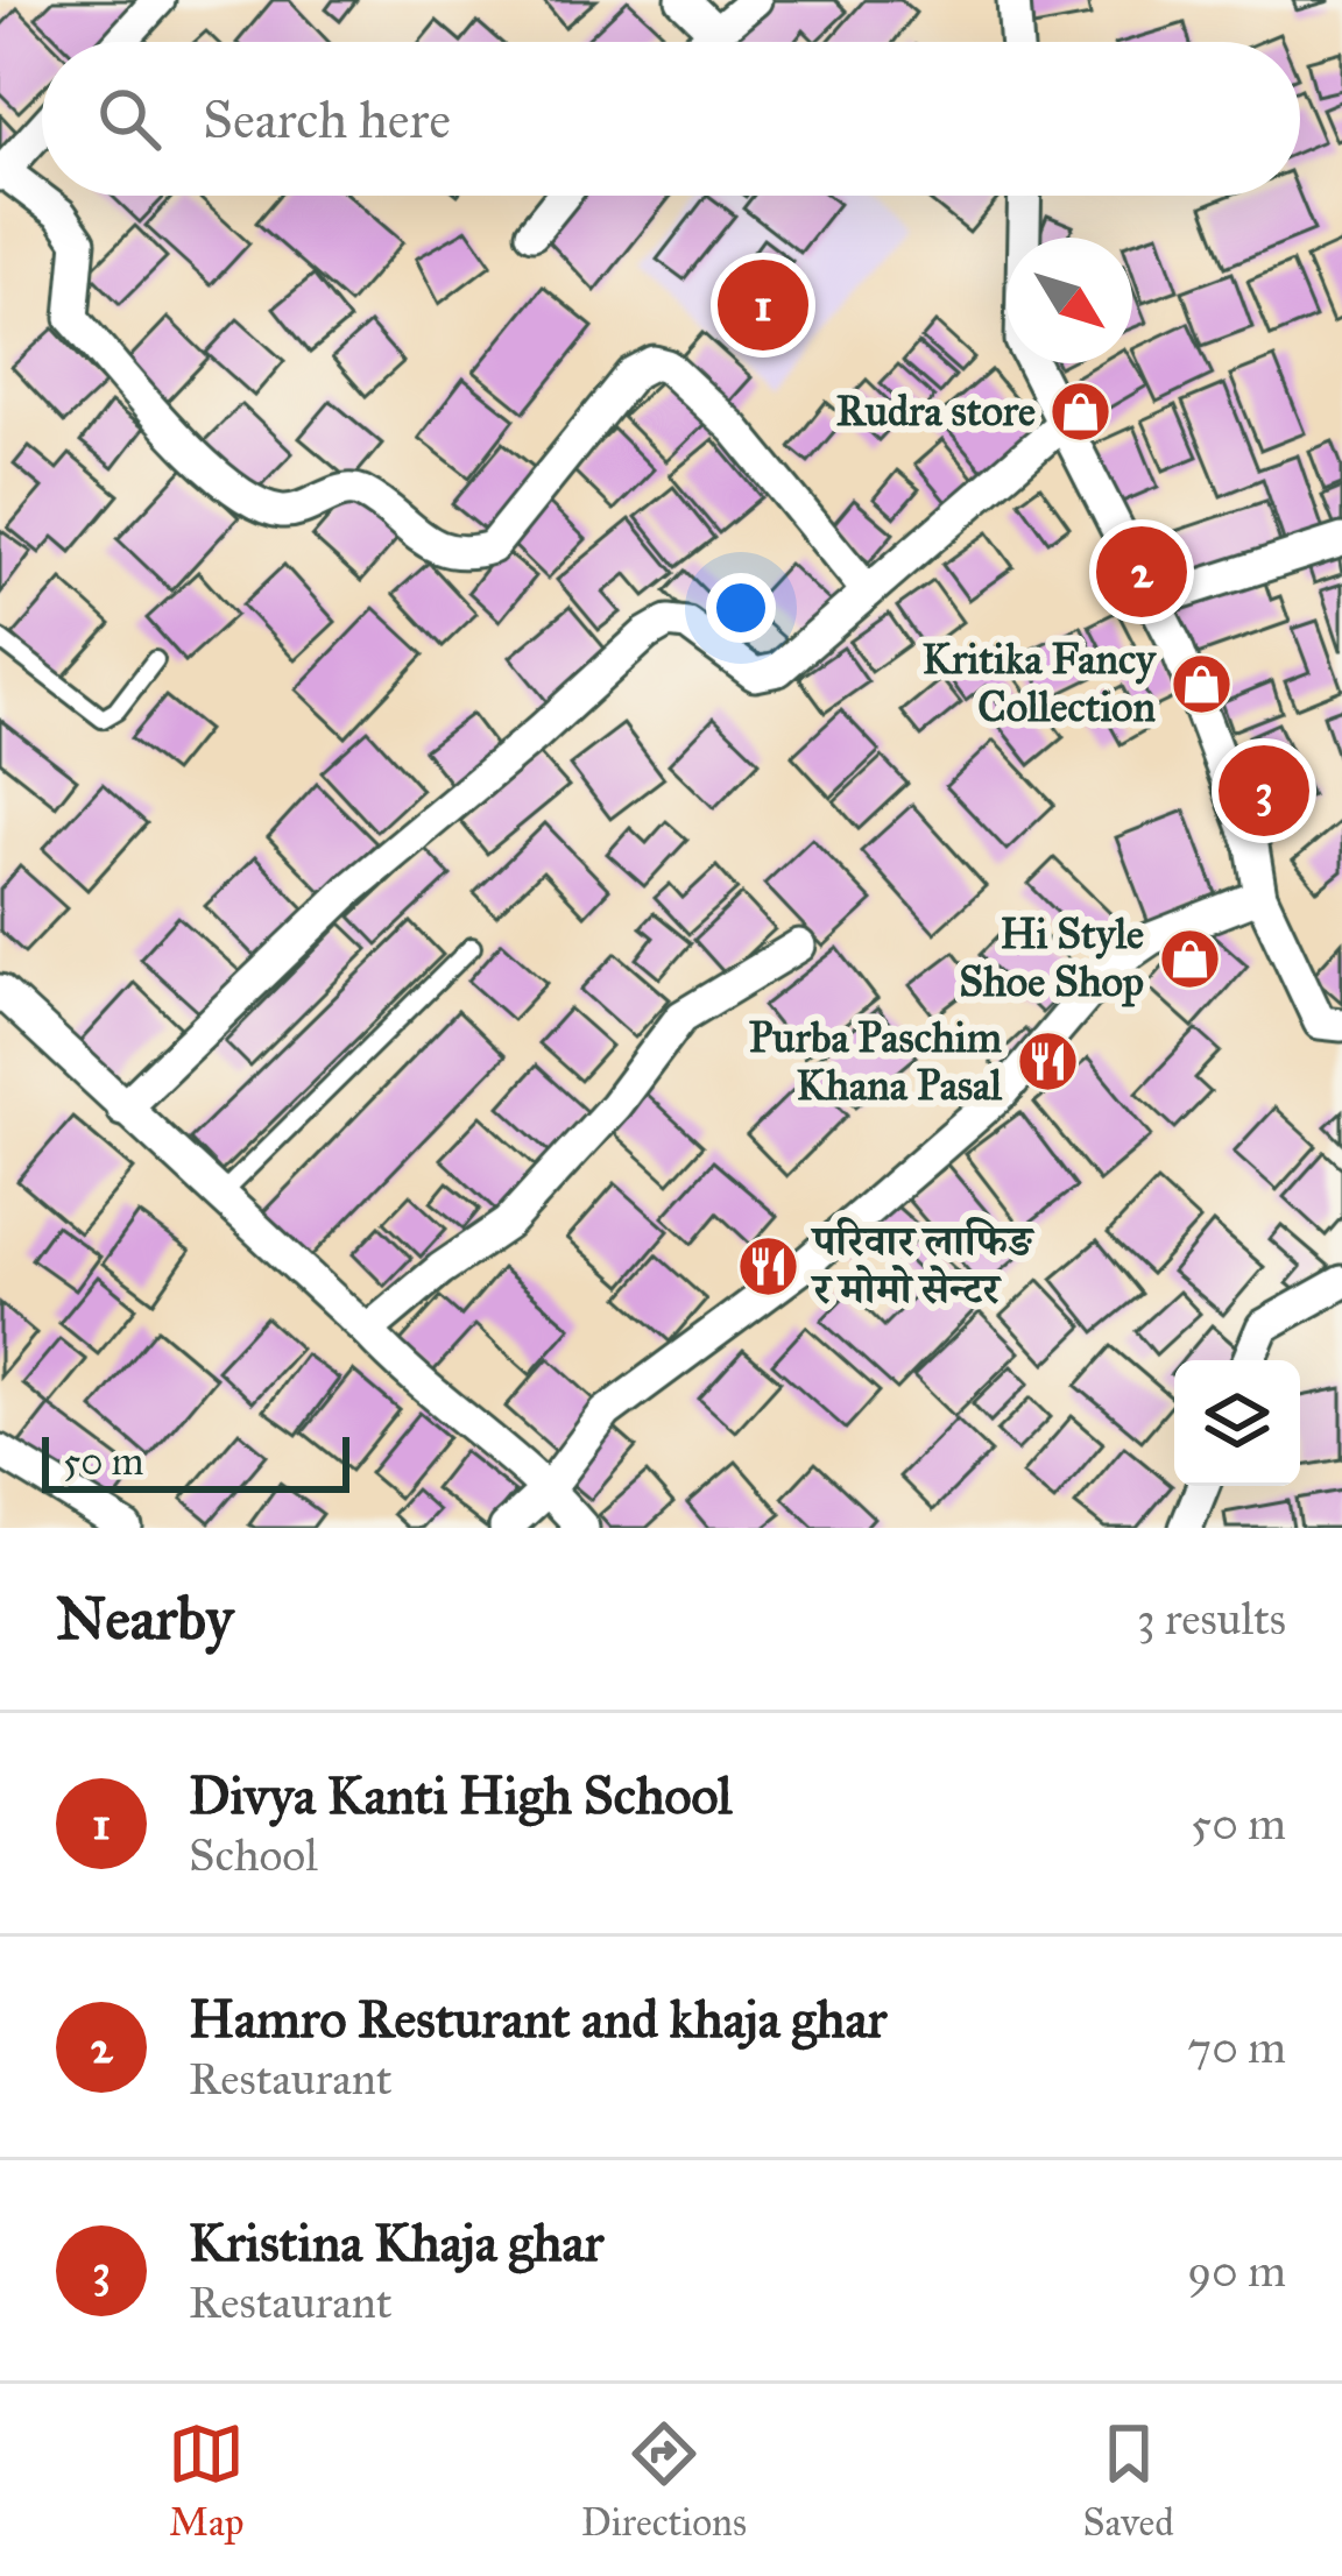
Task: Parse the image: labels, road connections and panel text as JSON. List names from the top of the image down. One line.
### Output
{"places":{"shop":["Rudra store","Kritika Fancy Collection","Hi Style Shoe Shop"],"restaurant":["Purba Paschim Khana Pasal","परिवार लाफिङ र मोमो सेन्टर"]},"scale_bar":"50 m","north":"bottom right","page":{"search":"Search here","pins":["1","2","3"],"scale":"50 m","heading":["Nearby","3 results"],"list":[{"mark":"1","name":"Divya Kanti High School","note":"School","value":"50 m"},{"mark":"2","name":"Hamro Resturant and khaja ghar","note":"Restaurant","value":"70 m"},{"mark":"3","name":"Kristina Khaja ghar","note":"Restaurant","value":"90 m"}],"nav":["Map","Directions","Saved"]}}
